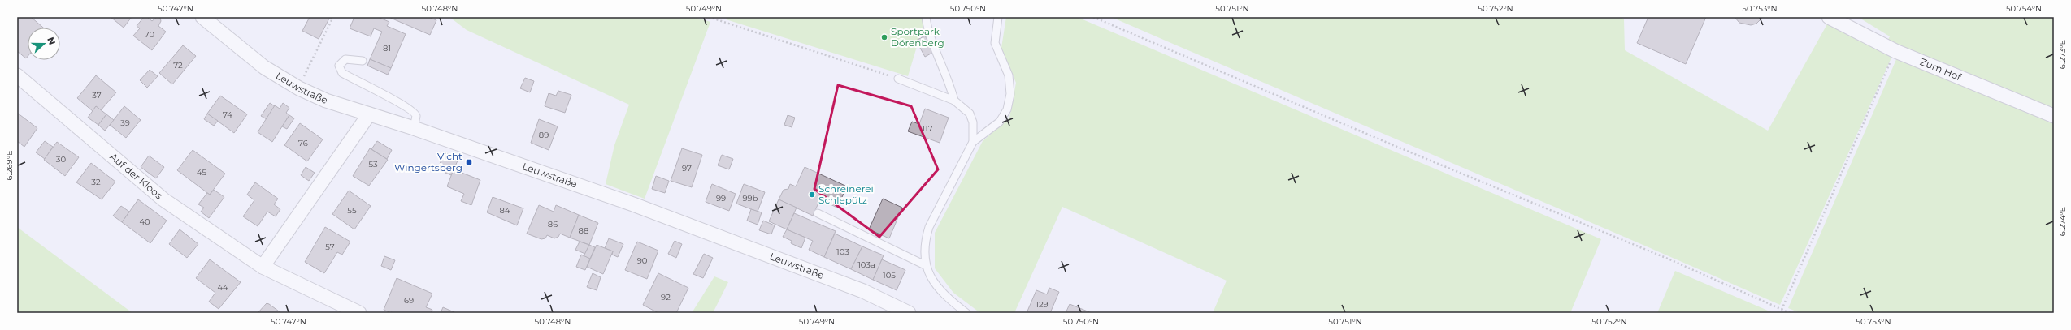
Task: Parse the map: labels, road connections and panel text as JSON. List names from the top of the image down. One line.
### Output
{"streets":{"street":["Zum Hof","Leuwstraße","Auf der Kloos"]},"places":{"other":["Sportpark Dörenberg","Schreinerei Schlepütz"],"transit":["Vicht Wingertsberg"]},"house_numbers":["70","81","72","37","74","39","117","89","76","30","53","97","45","32","99","99b","55","84","40","86","88","57","103","90","103a","105","44","92","69","129"],"north":"right","coordinates":["50.747°N","50.748°N","50.749°N","50.750°N","50.751°N","50.752°N","50.753°N","50.754°N","6.273°E","6.269°E","6.274°E"]}
